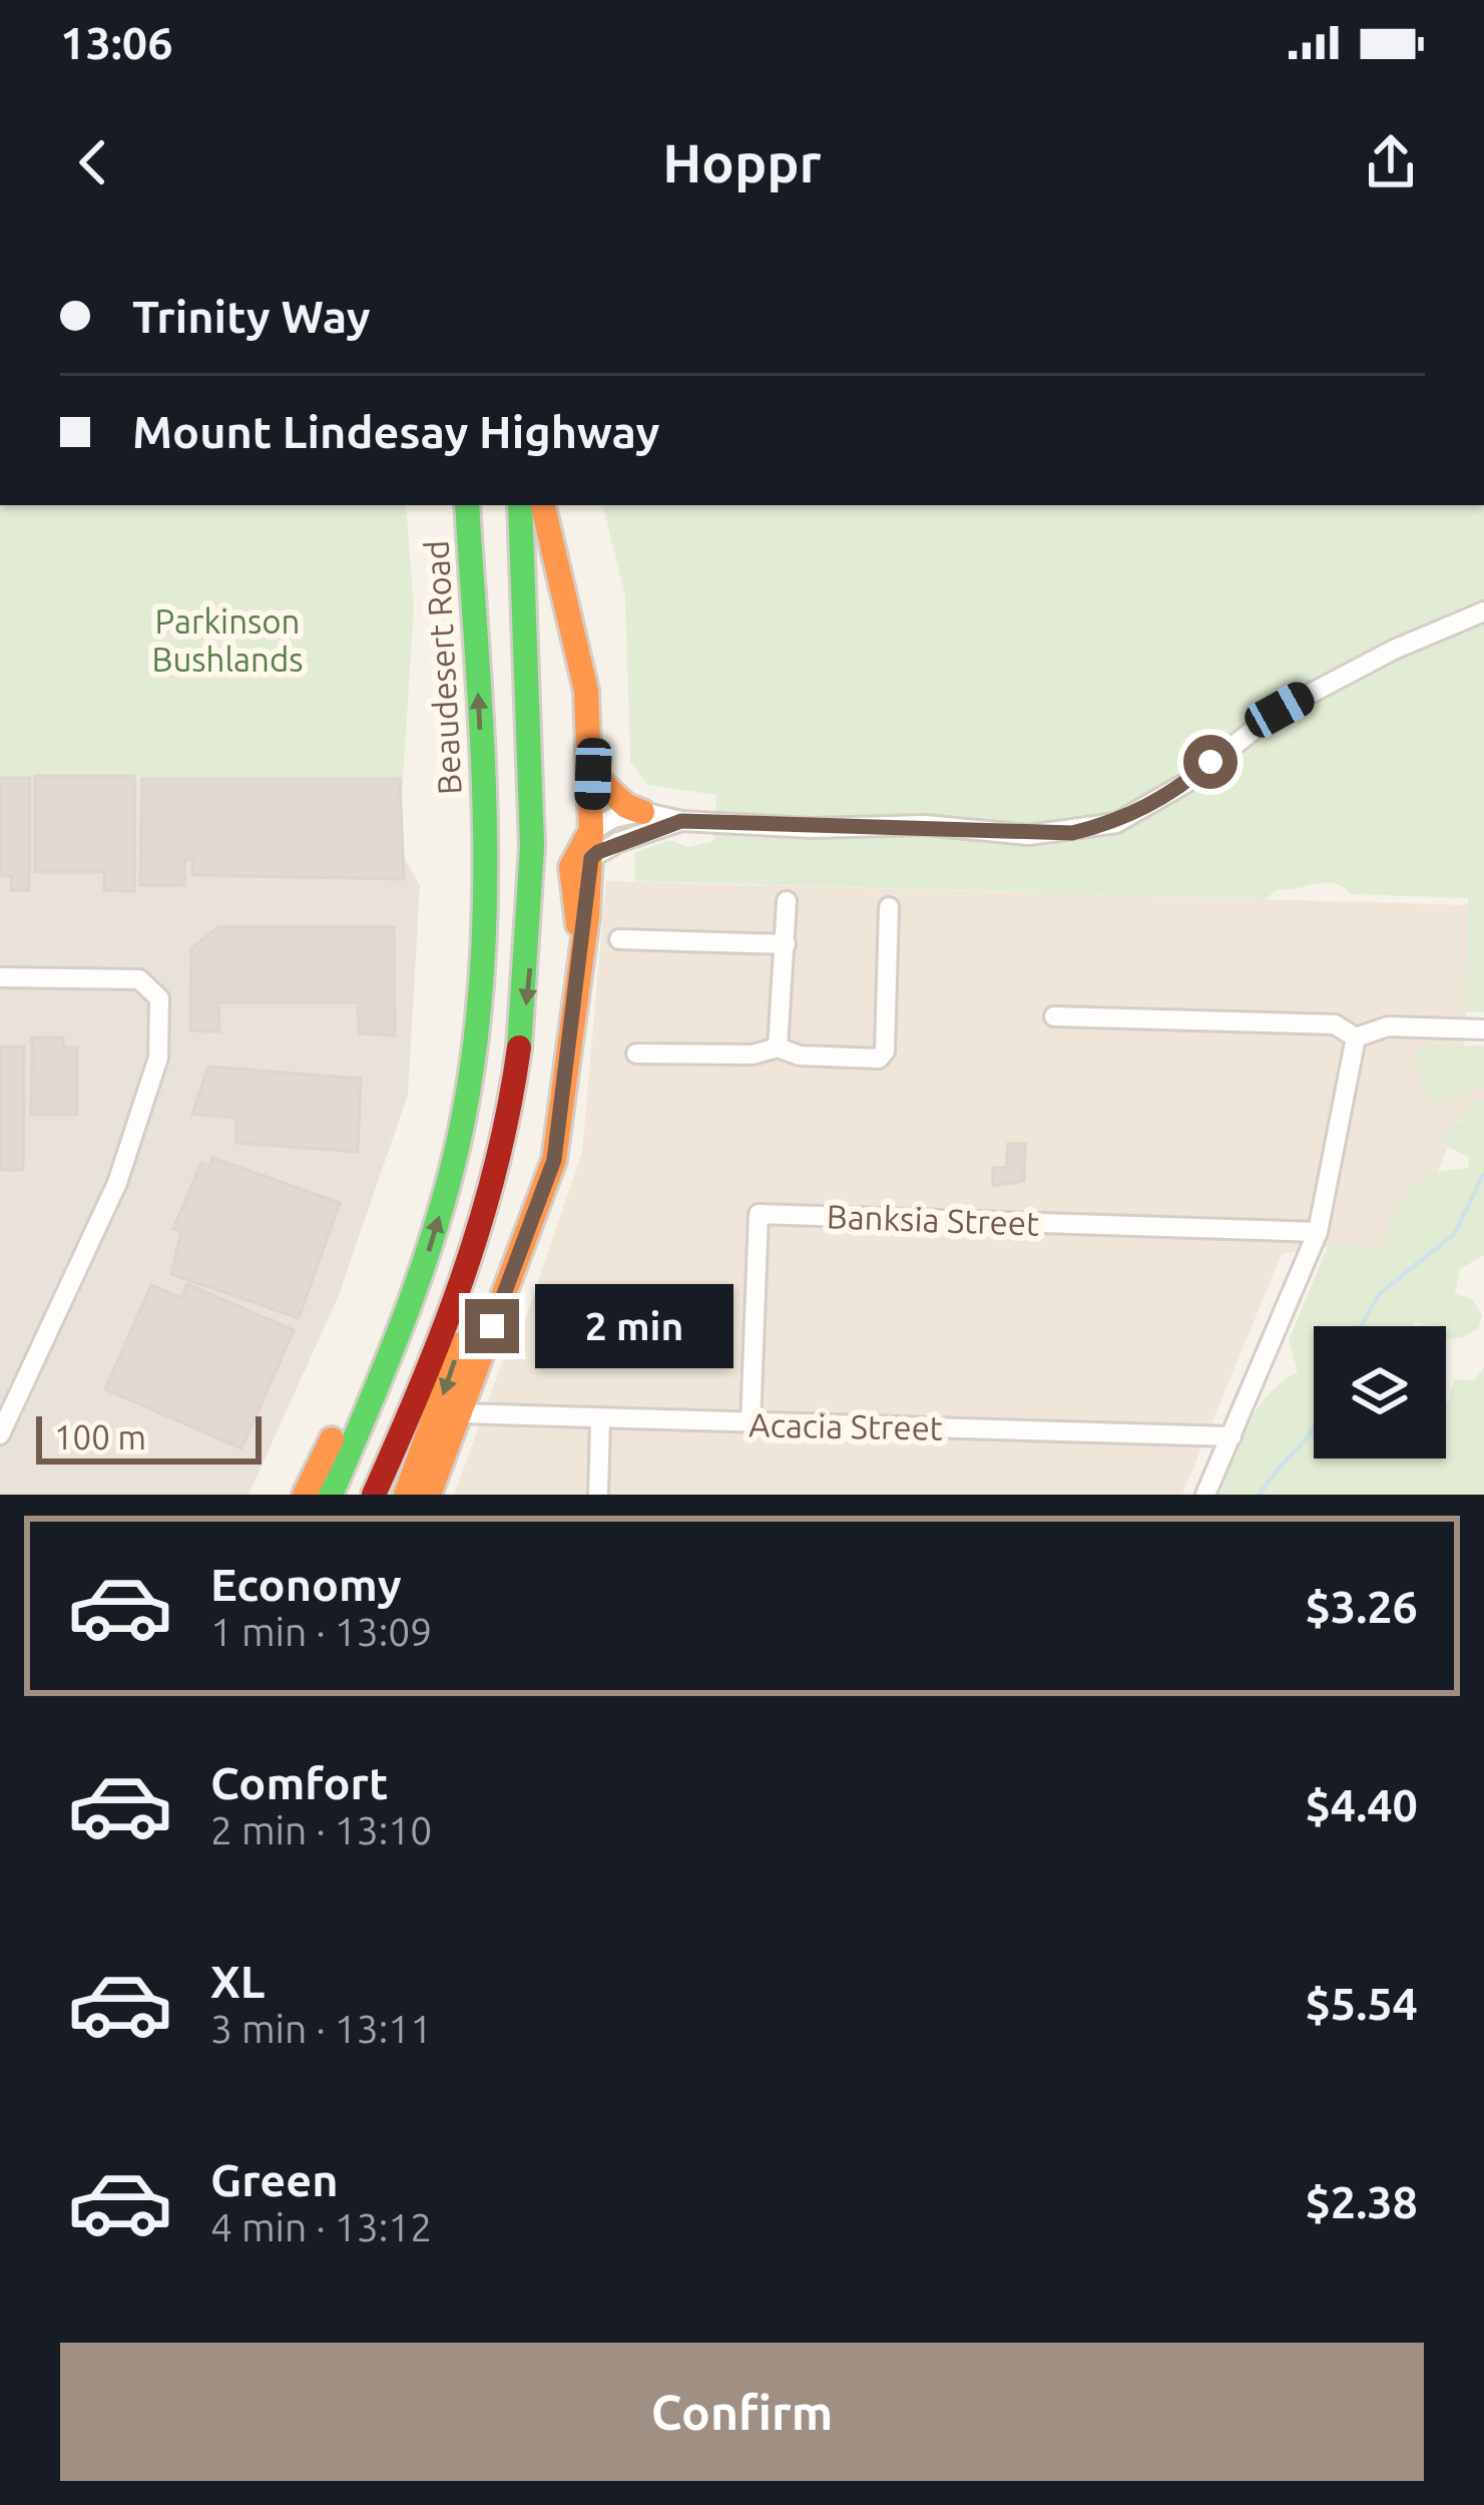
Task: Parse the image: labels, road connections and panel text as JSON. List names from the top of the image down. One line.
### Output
{"streets":{"main road":["Beaudesert Road"],"street":["Banksia Street","Acacia Street"]},"crossings":[["Banksia Street","Acacia Street"]],"parks":["Parkinson Bushlands"],"scale_bar":"100 m","page":{"status":"13:06","header":"Hoppr","banner":["Trinity Way","Mount Lindesay Highway"],"bubble":"2 min","scale":"100 m","list":[{"name":"Economy","note":"1 min · 13:09","value":"$3.26"},{"name":"Comfort","note":"2 min · 13:10","value":"$4.40"},{"name":"XL","note":"3 min · 13:11","value":"$5.54"},{"name":"Green","note":"4 min · 13:12","value":"$2.38"}],"buttons":"Confirm"}}
